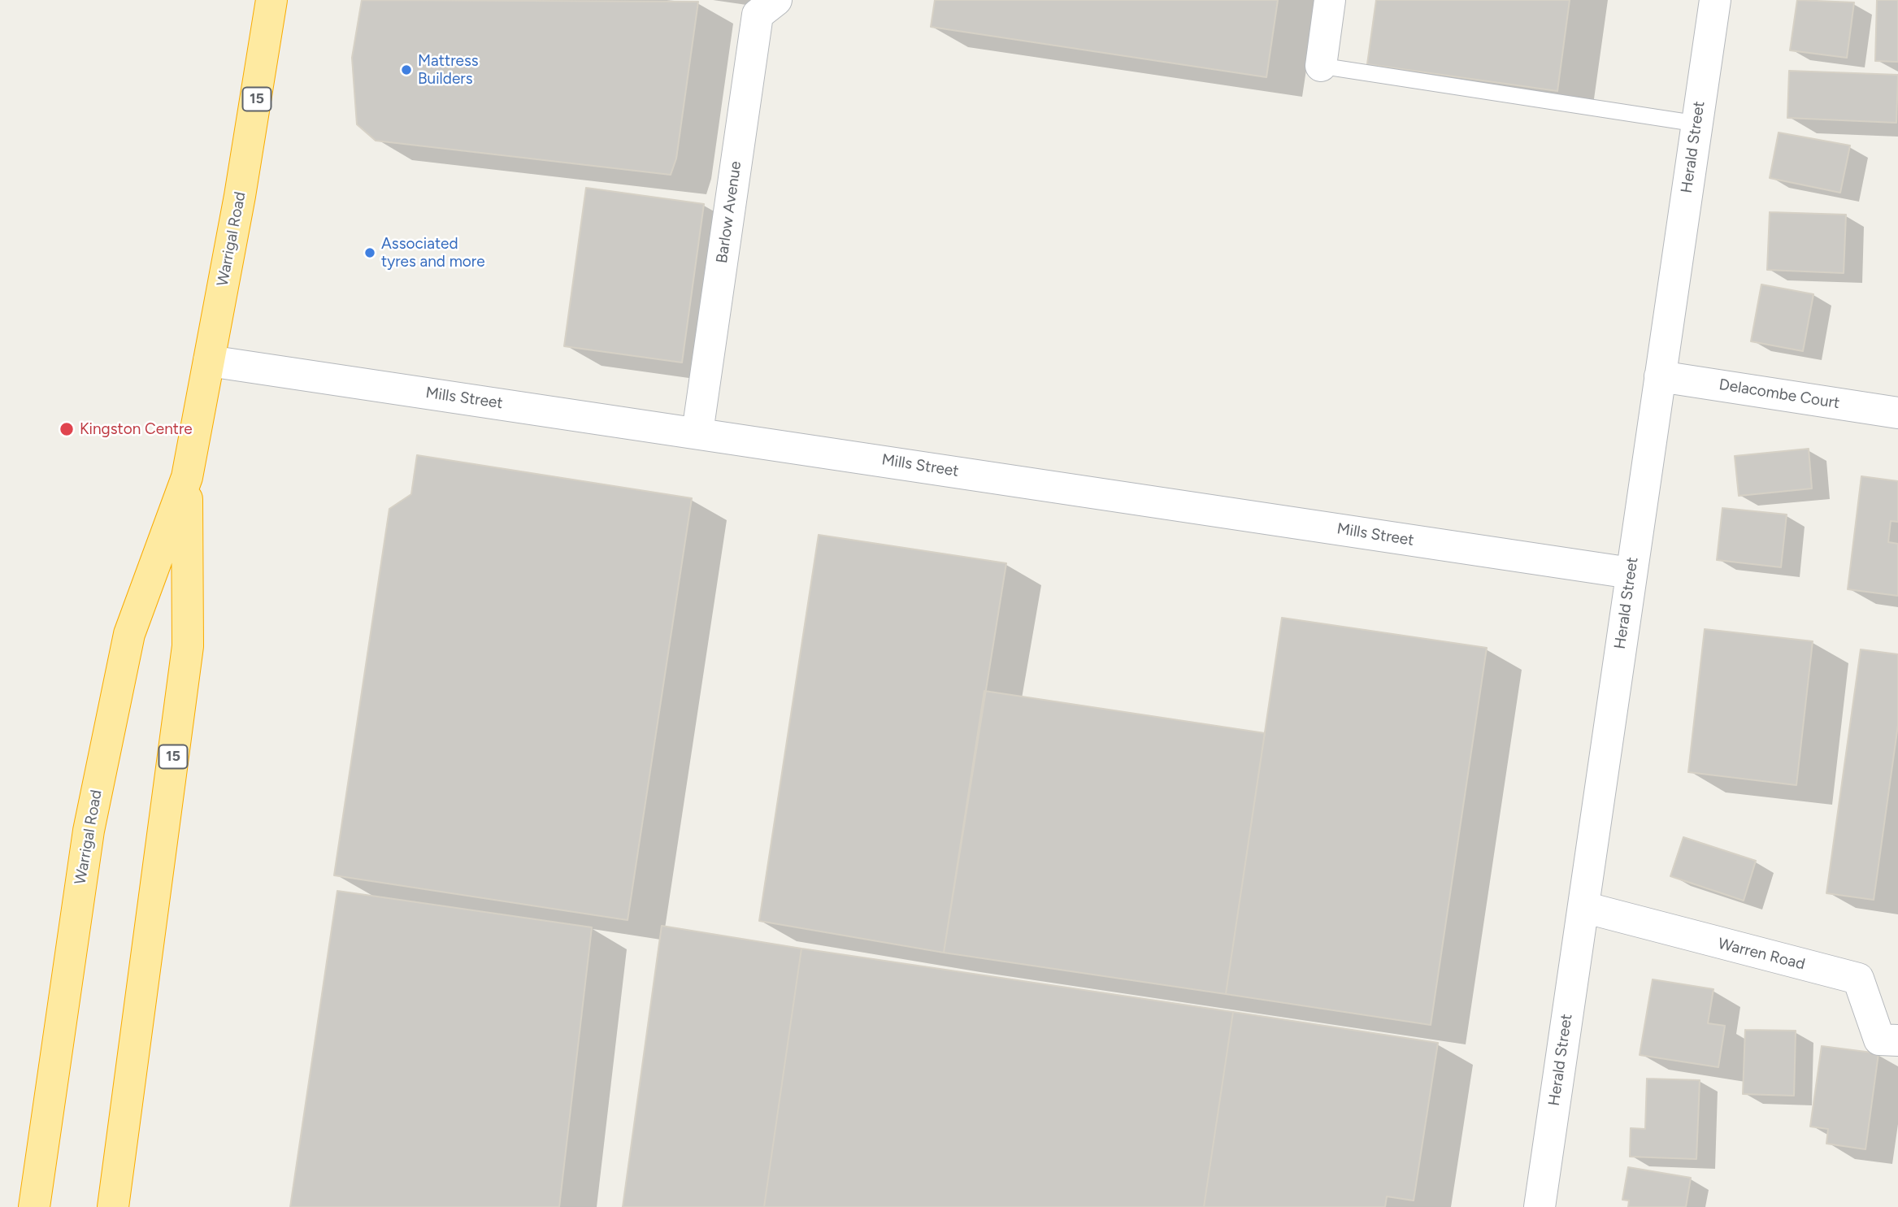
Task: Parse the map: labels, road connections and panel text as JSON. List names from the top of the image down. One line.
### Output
{"streets":{"highway":["15","Warrigal Road"],"street":["Herald Street","Barlow Avenue","Delacombe Court","Mills Street","Warren Road"]},"crossings":[["Herald Street","Delacombe Court"],["Herald Street","Mills Street"],["Herald Street","Warren Road"],["Barlow Avenue","Mills Street"],["Warrigal Road","Mills Street"]],"places":["Mattress Builders","Associated tyres and more","Kingston Centre"]}
